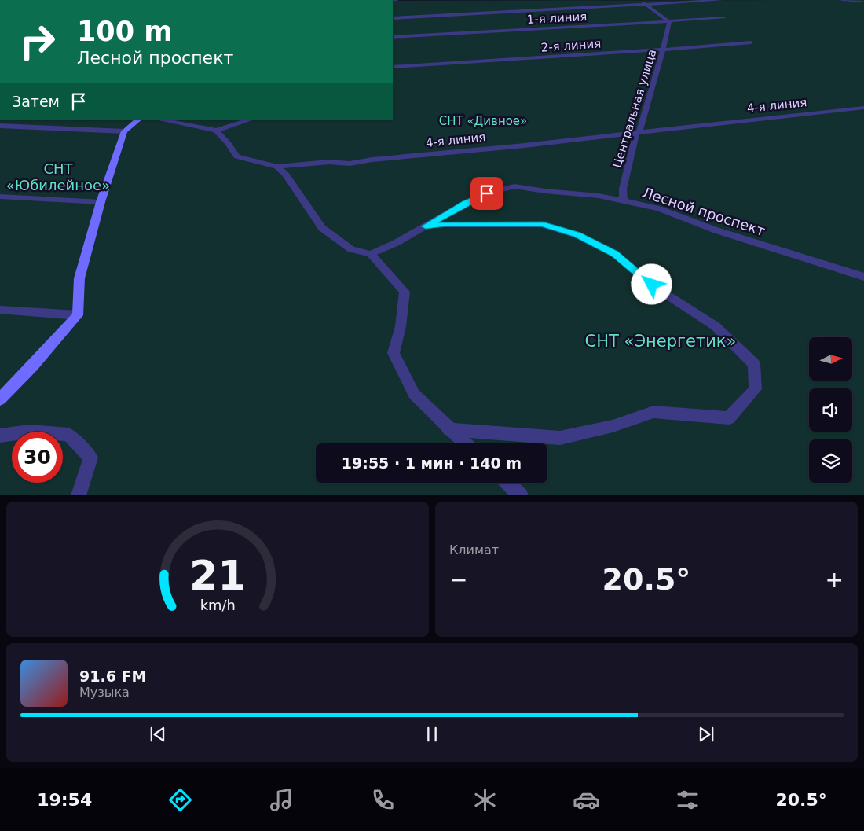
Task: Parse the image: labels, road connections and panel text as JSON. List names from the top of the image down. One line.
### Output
{"streets":{"street":["1-я линия","2-я линия","4-я линия","Центральная улица","Лесной проспект"]},"crossings":[["1-я линия","Центральная улица"],["2-я линия","Центральная улица"],["4-я линия","Центральная улица"],["Центральная улица","Лесной проспект"]],"parks":["СНТ «Дивное»","СНТ «Юбилейное»","СНТ «Энергетик»"],"north":"right","page":{"turn":["100 m","Лесной проспект"],"then":"Затем","limit":"30","trip":"19:55 · 1 мин · 140 m","tile":"Климат","heat":["−","20.5°","+"],"song":["91.6 FM","Музыка"],"tabs":["19:54","20.5°"],"gauge":["21","km/h"]}}
